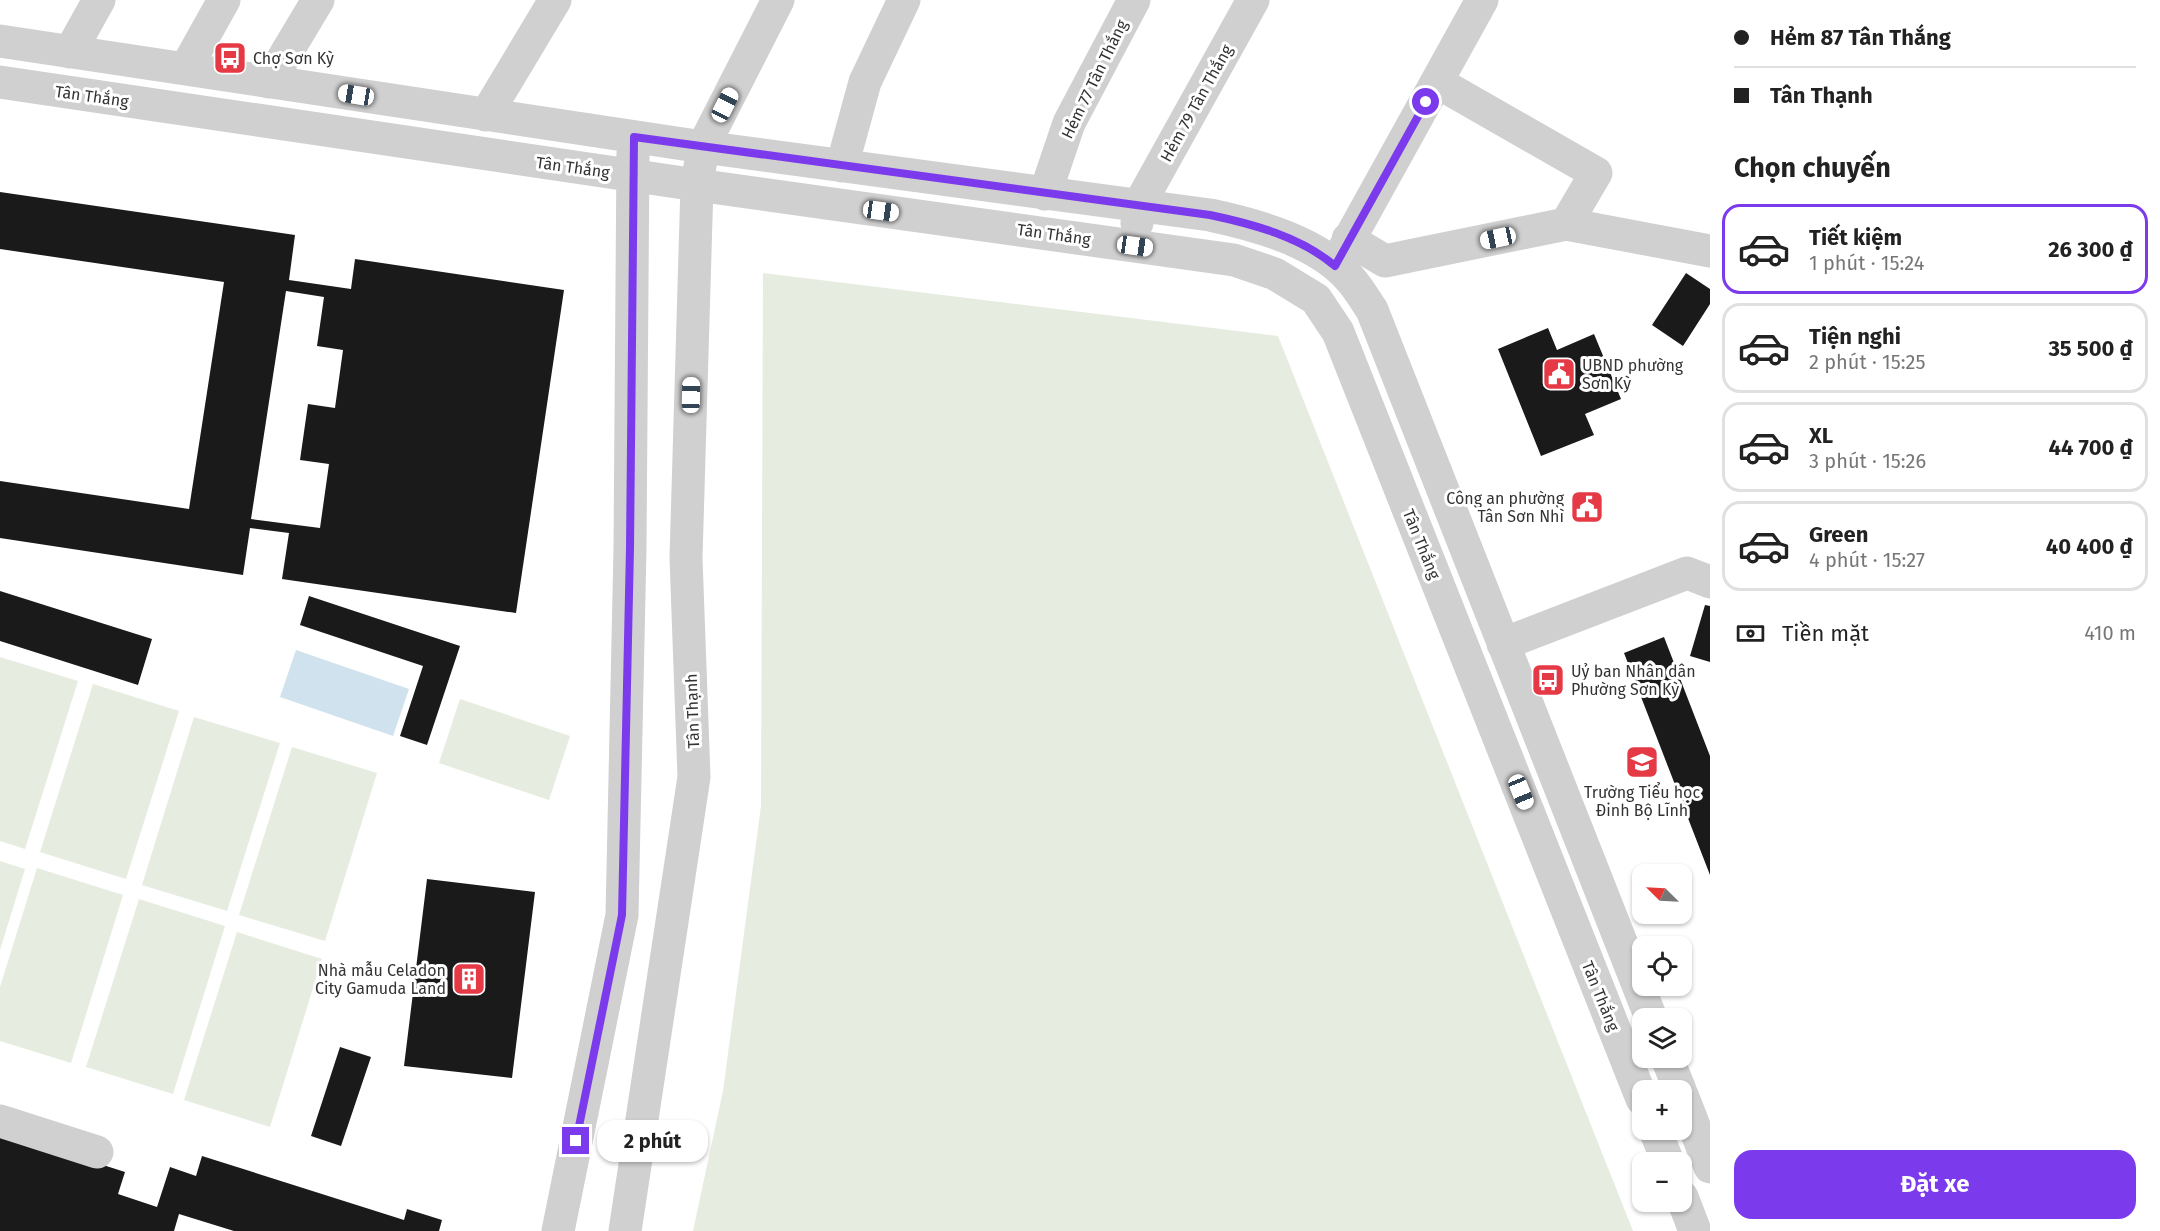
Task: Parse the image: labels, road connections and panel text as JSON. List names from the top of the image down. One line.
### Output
{"streets":{"street":["Hẻm 77 Tân Thắng","Tân Thắng","Hẻm 79 Tân Thắng","Tân Thạnh"]},"crossings":[["Tân Thắng","Tân Thạnh"]],"places":{"bus stop":["Chợ Sơn Kỳ","Uỷ ban Nhân dân Phường Sơn Kỳ"],"public building":["UBND phường Sơn Kỳ","Công an phường Tân Sơn Nhì"],"school or university":["Trường Tiểu học Đinh Bộ Lĩnh"],"building":["Nhà mẫu Celadon City Gamuda Land"]},"north":"top left","page":{"banner":["Hẻm 87 Tân Thắng","Tân Thạnh"],"heading":"Chọn chuyến","list":[{"name":"Tiết kiệm","note":"1 phút · 15:24","value":"26 300 ₫"},{"name":"Tiện nghi","note":"2 phút · 15:25","value":"35 500 ₫"},{"name":"XL","note":"3 phút · 15:26","value":"44 700 ₫"},{"name":"Green","note":"4 phút · 15:27","value":"40 400 ₫"}],"pay":["Tiền mặt","410 m"],"map_buttons":["+","−"],"bubble":"2 phút","buttons":"Đặt xe"}}
